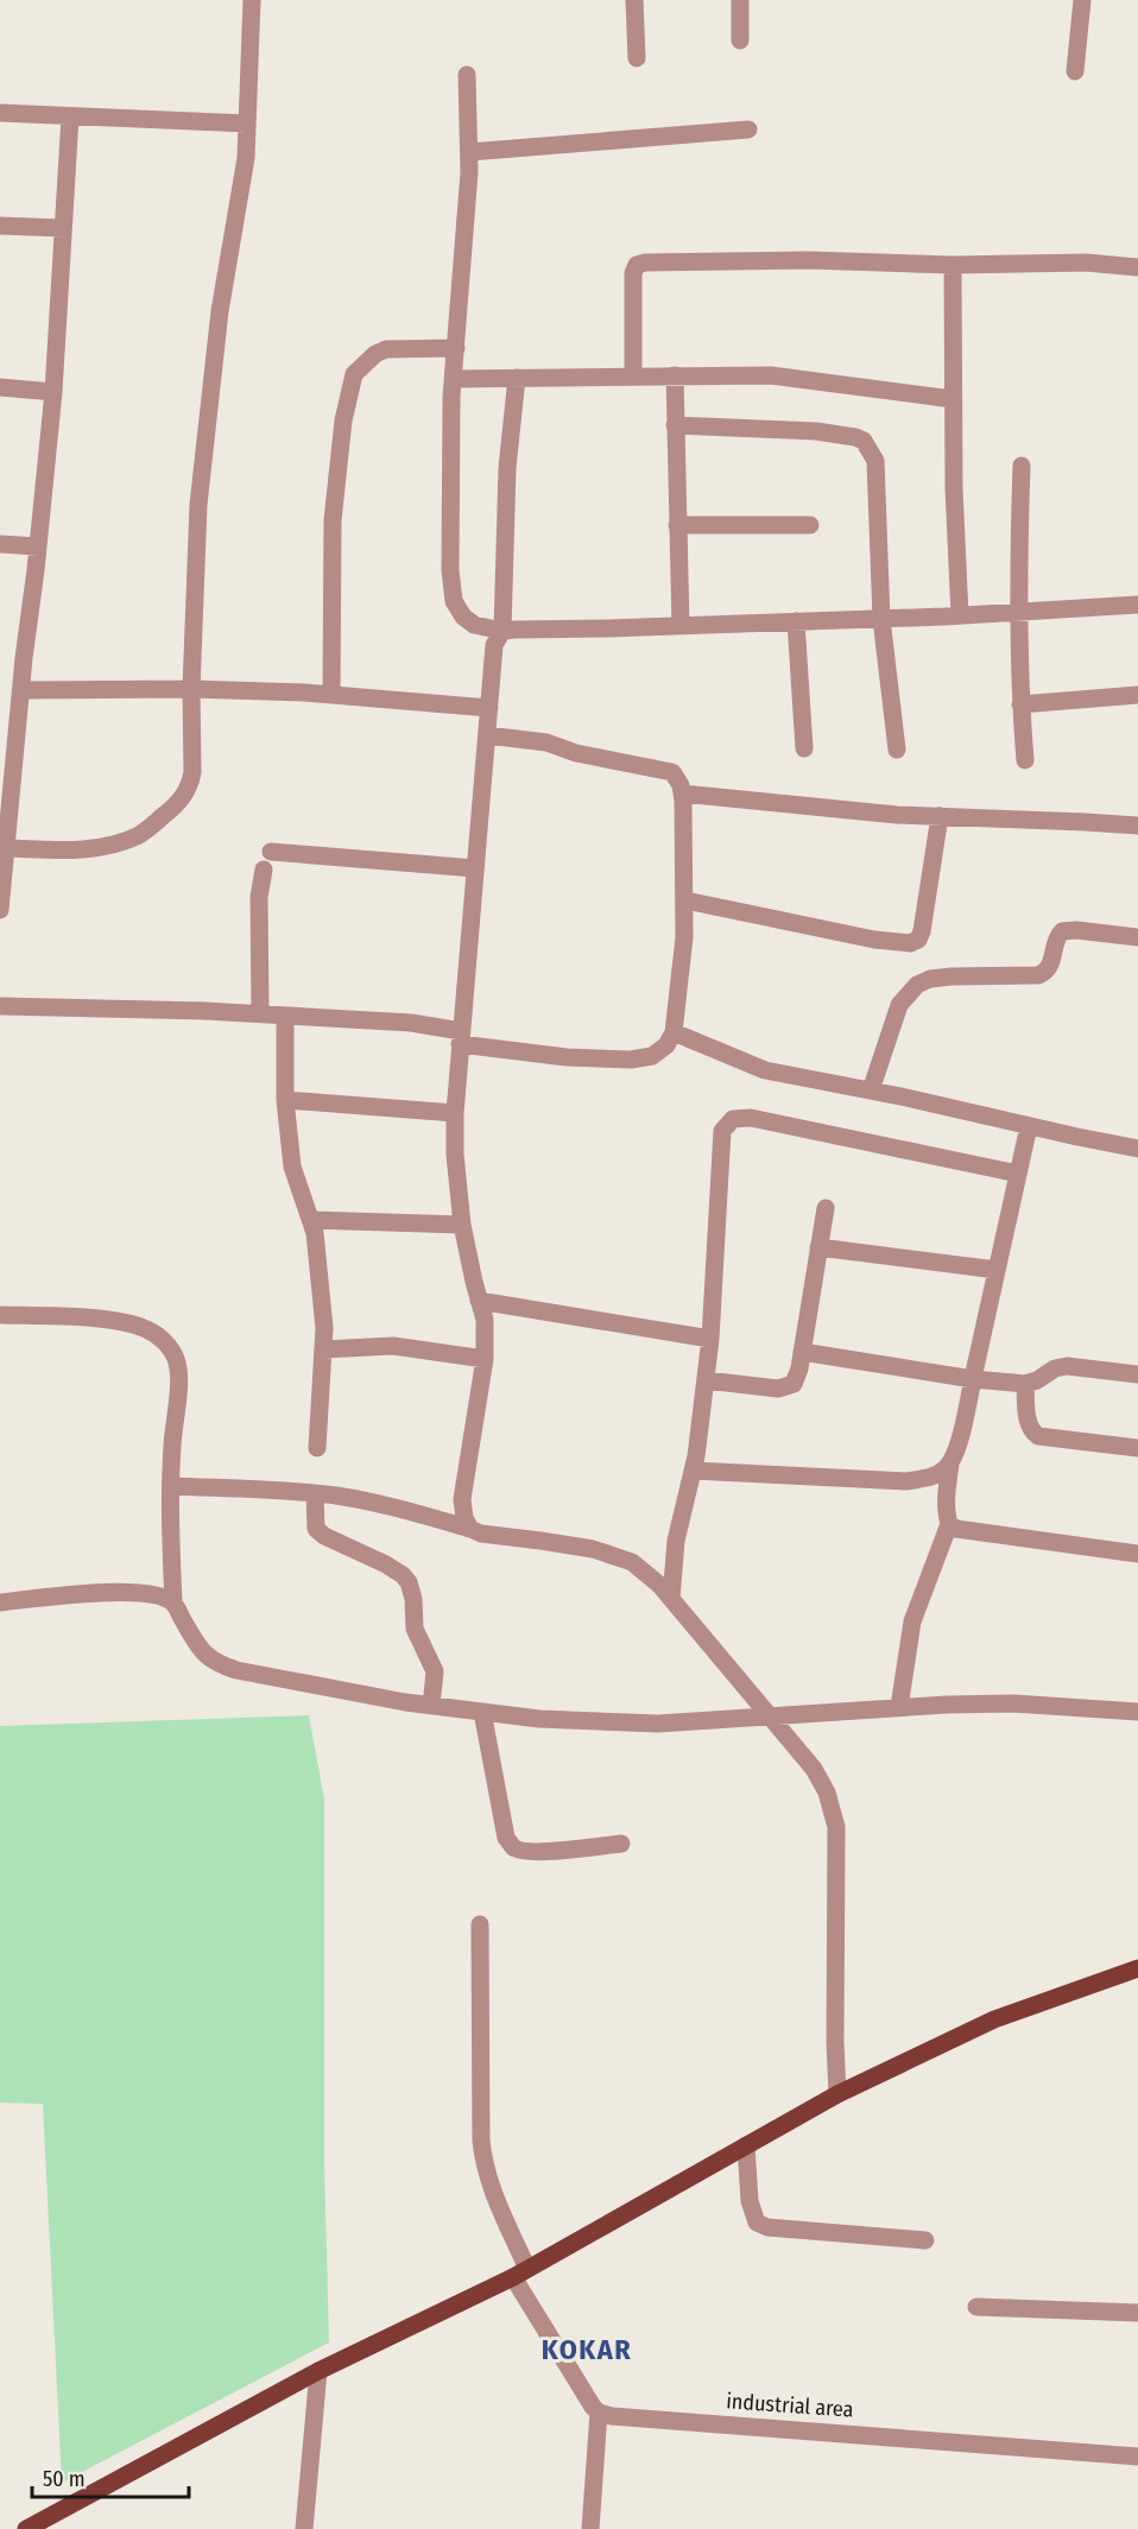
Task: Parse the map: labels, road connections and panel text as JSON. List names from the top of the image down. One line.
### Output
{"streets":{"street":["industrial area"]},"districts":["KOKAR"],"scale_bar":"50 m"}
